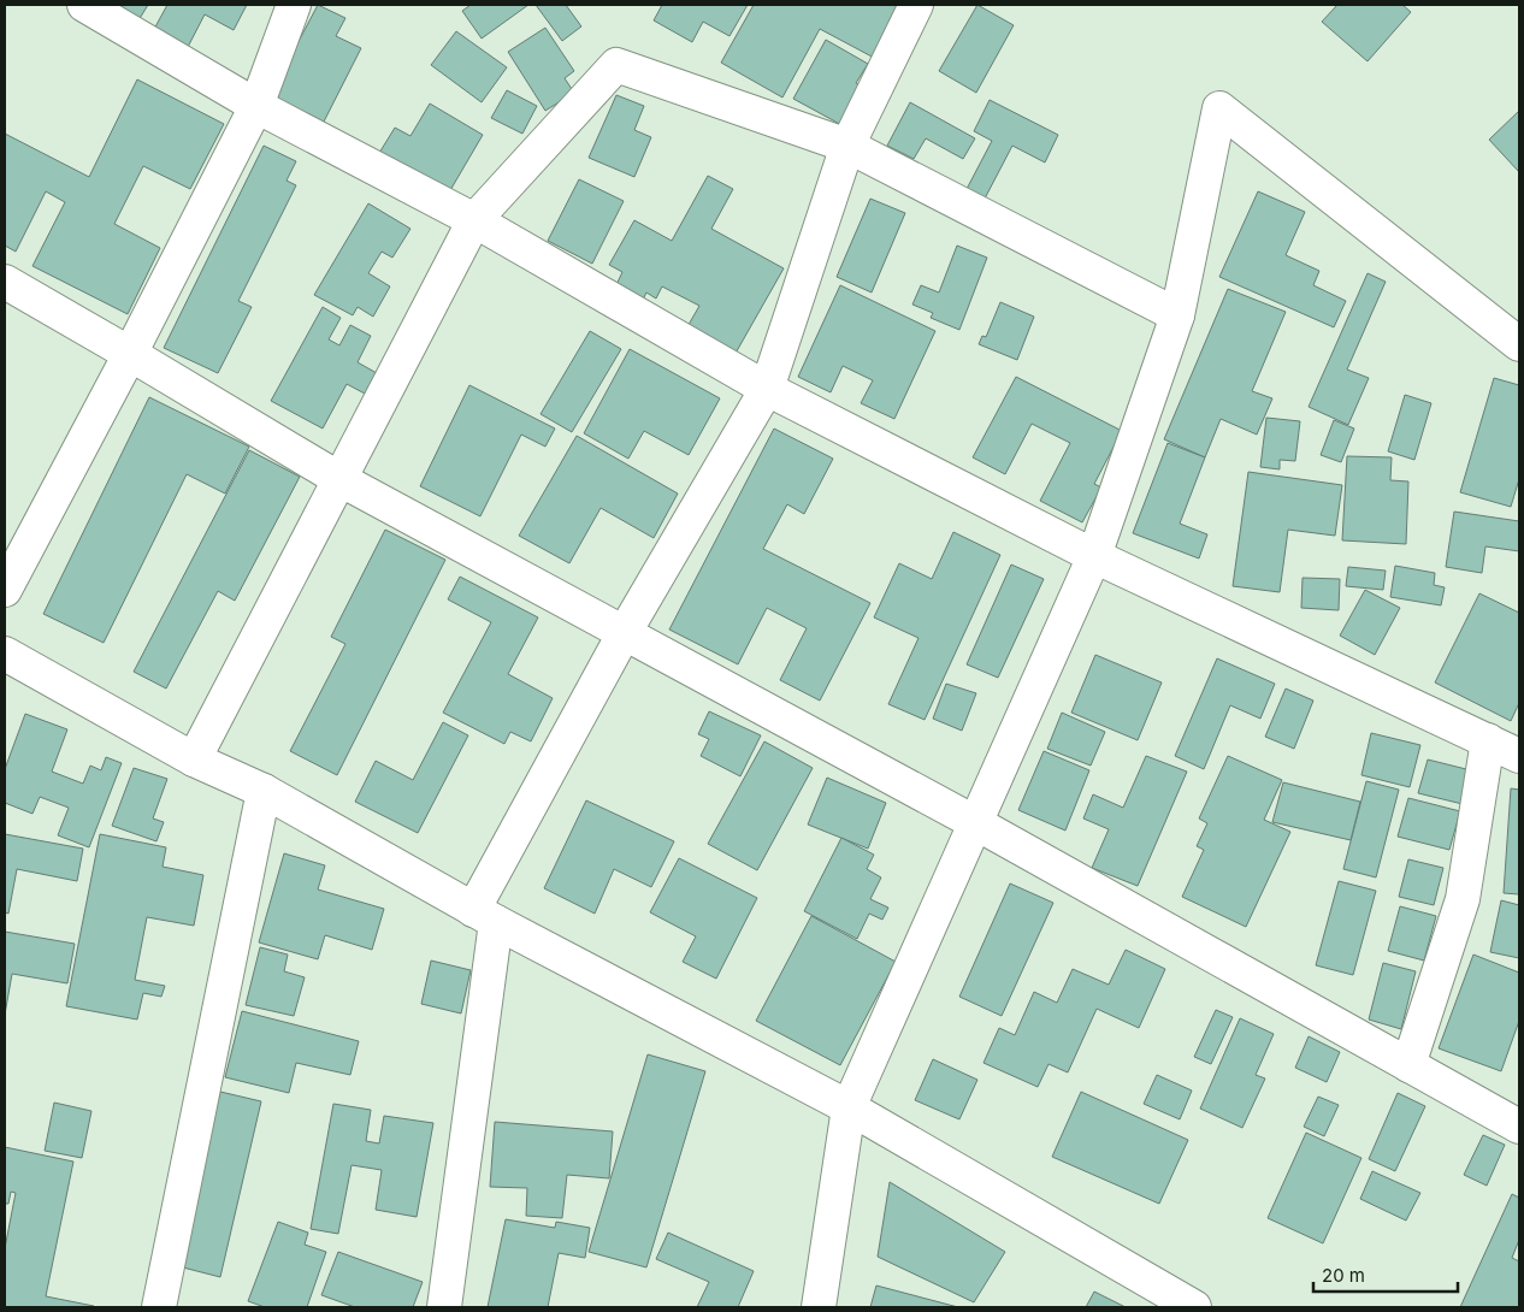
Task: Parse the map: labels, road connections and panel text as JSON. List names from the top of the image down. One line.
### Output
{"scale_bar":"20 m"}
